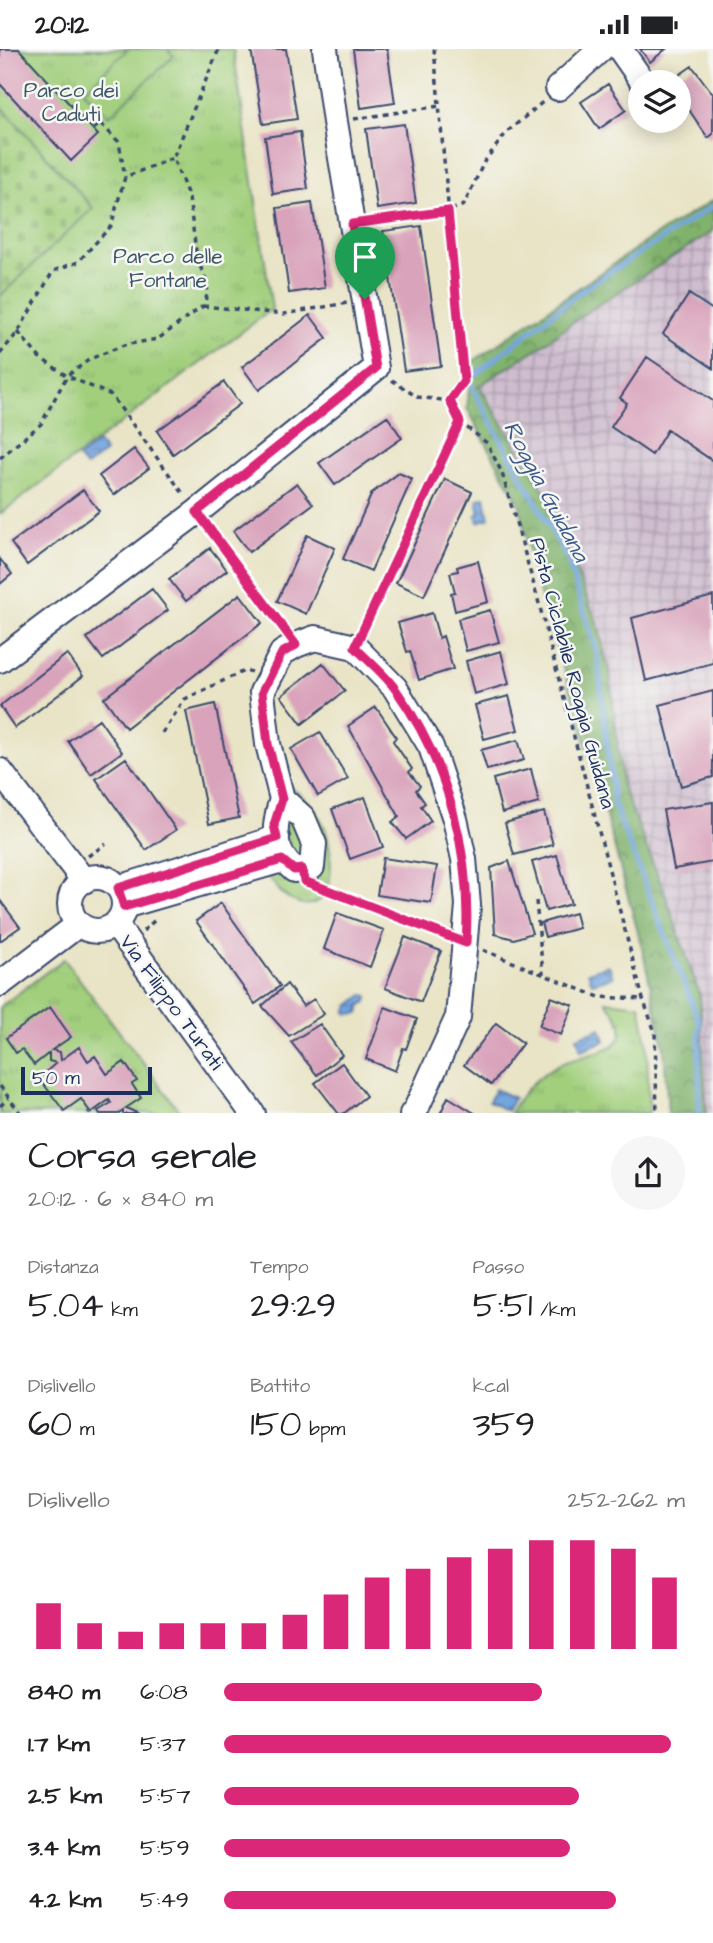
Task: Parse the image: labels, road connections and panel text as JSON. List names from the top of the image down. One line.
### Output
{"streets":{"street":["Via Filippo Turati"],"path":["Pista Ciclabile Roggia Guidana"]},"water":["Roggia Guidana"],"parks":["Parco dei Caduti","Parco delle Fontane"],"scale_bar":"50 m","page":{"status":"20:12","scale":"50 m","heading":["Corsa serale","20:12 · 6 × 840 m"],"stats":[["Distanza","5.04 km"],["Tempo","29:29"],["Passo","5:51 /km"],["Dislivello","60 m"],["Battito","150 bpm"],["kcal","359"]],"chart":["Dislivello","252–262 m"],"list":[{"name":"840 m","note":"6:08"},{"name":"1.7 km","note":"5:37"},{"name":"2.5 km","note":"5:57"},{"name":"3.4 km","note":"5:59"},{"name":"4.2 km","note":"5:49"}]}}
